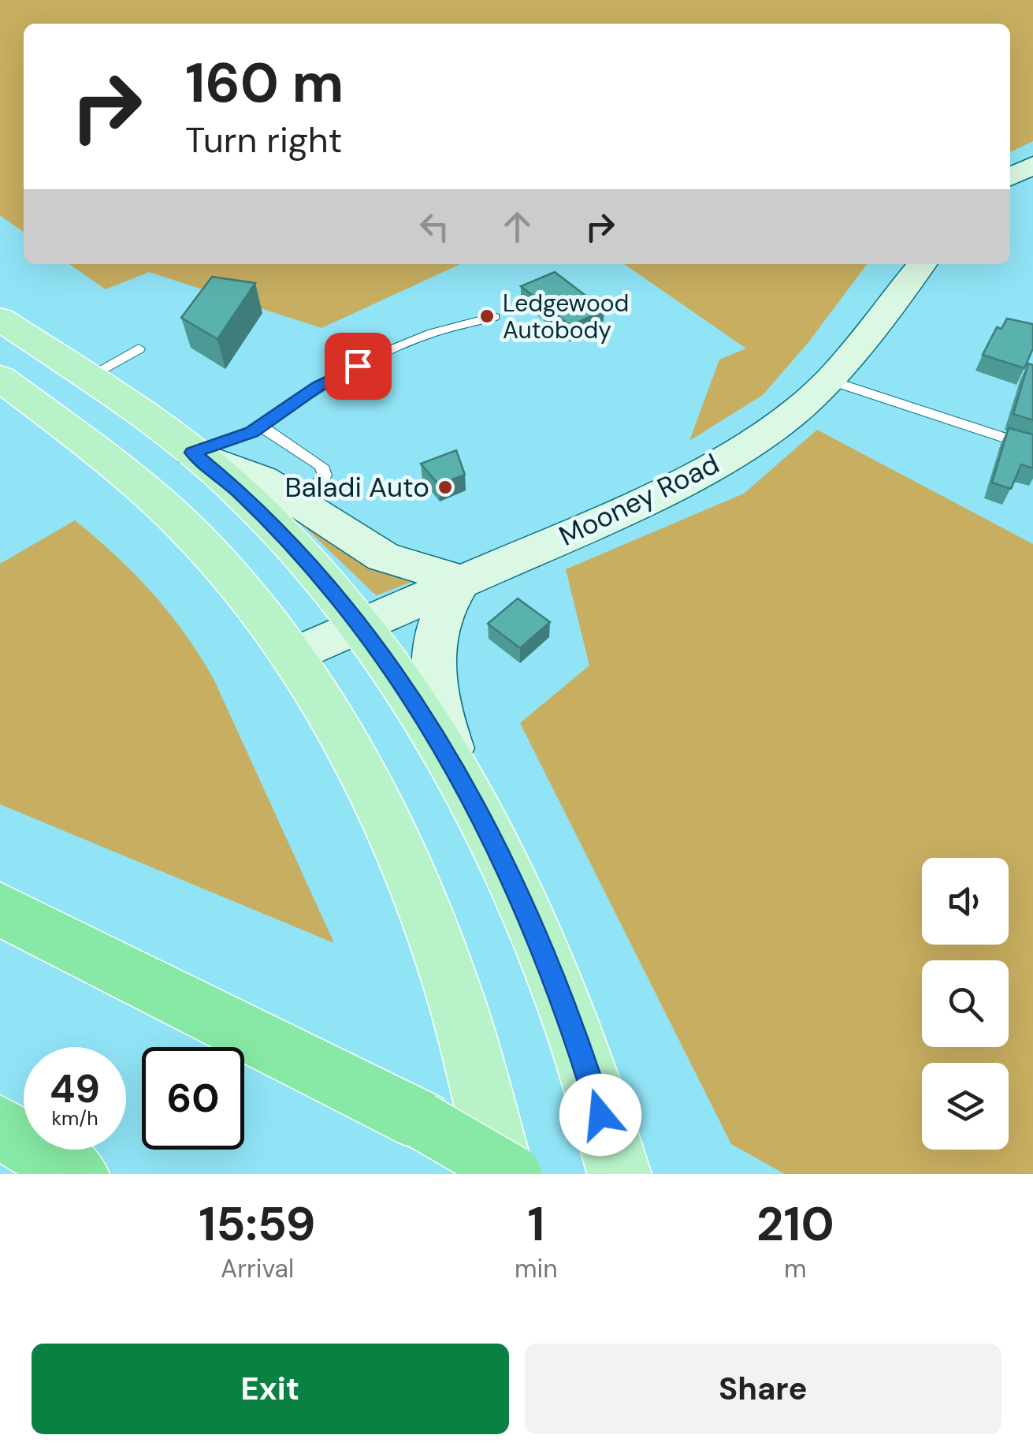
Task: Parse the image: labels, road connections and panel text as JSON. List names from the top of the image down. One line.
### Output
{"streets":{"street":["Mooney Road"]},"places":["Ledgewood Autobody","Baladi Auto"],"page":{"turn":["160 m","Turn right"],"speed":"49 km/h","limit":"60","eta":["15:59","Arrival","1","min","210","m"],"buttons":["Exit","Share"]}}
